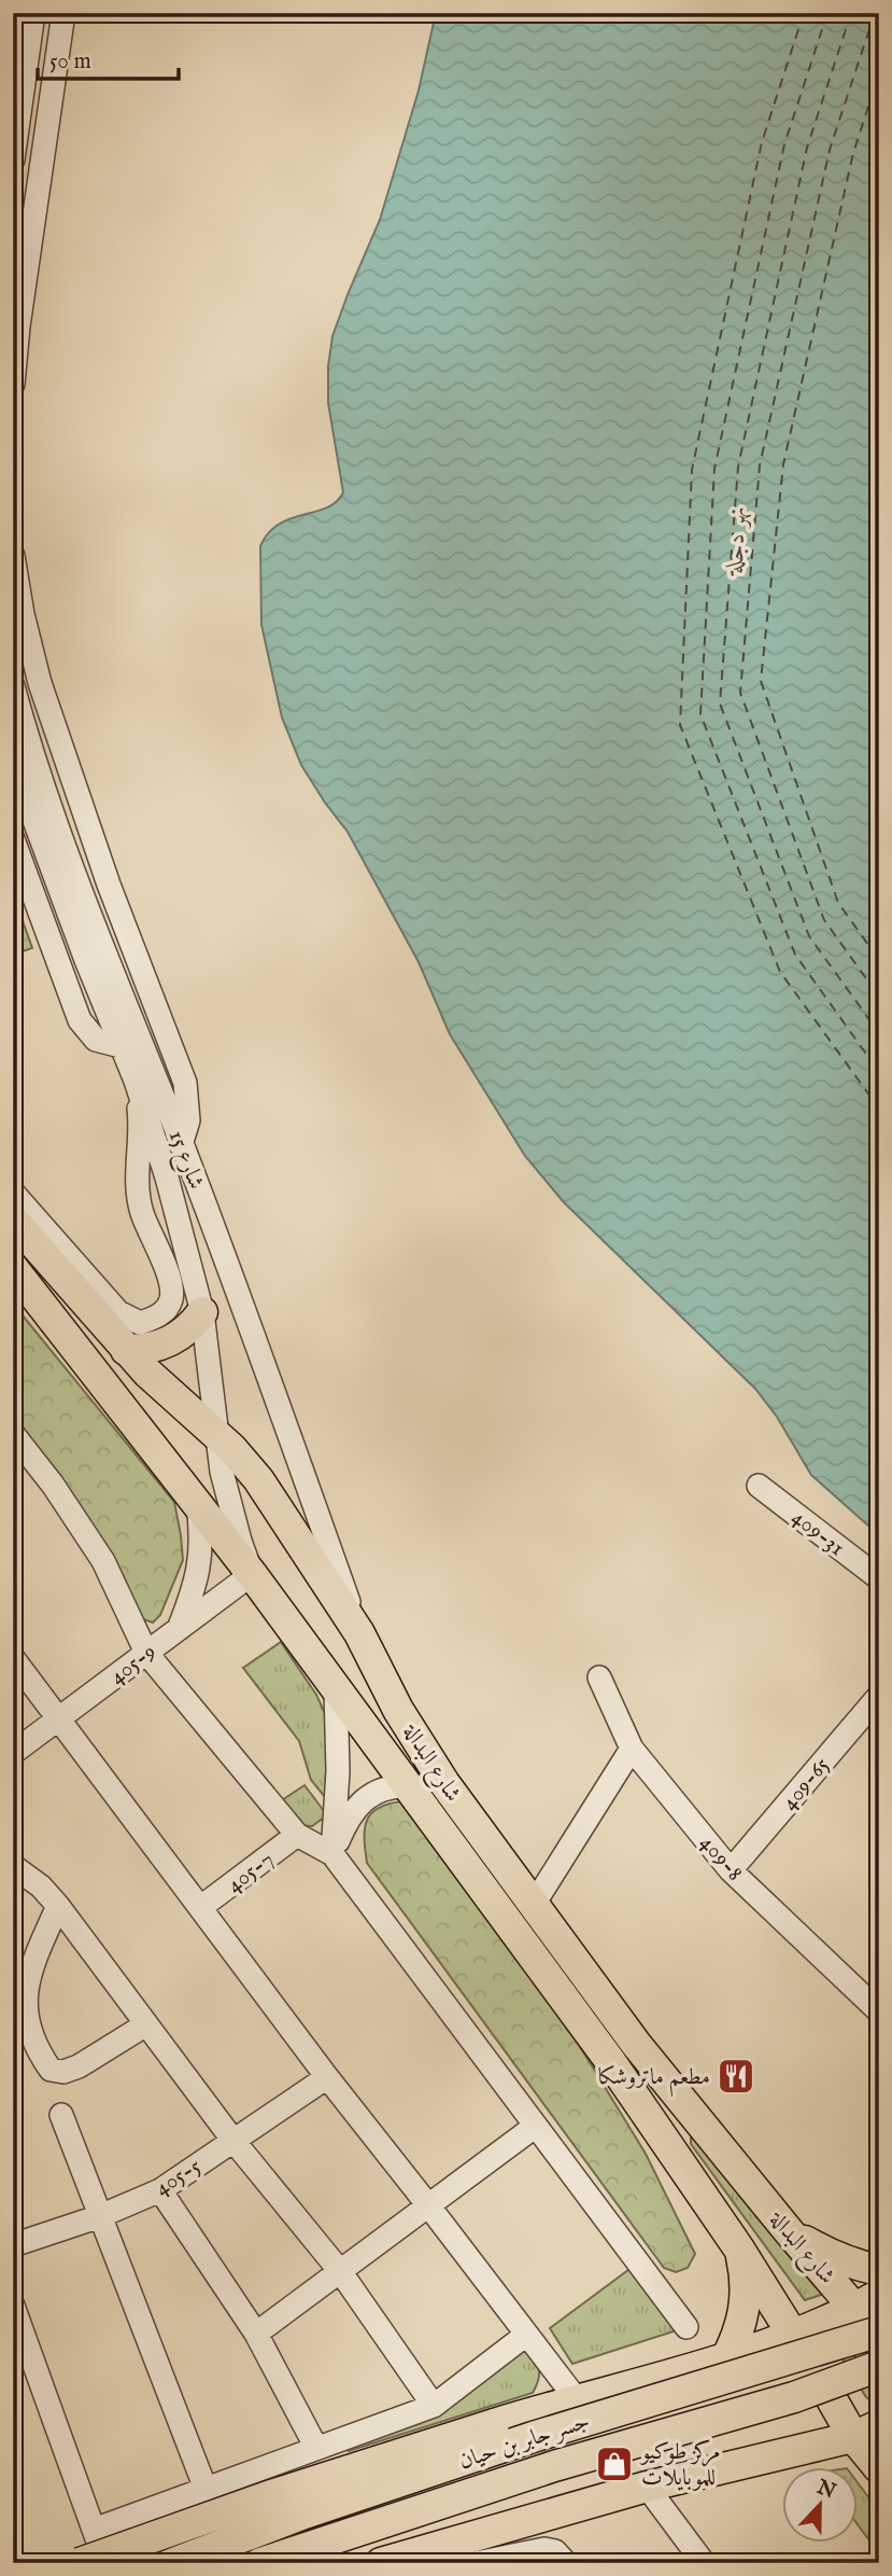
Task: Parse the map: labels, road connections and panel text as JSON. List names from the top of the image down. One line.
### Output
{"streets":{"main road":["شارع البدالة","جسر جابر بن حيان"],"street":["شارع 15","409-31","405-9","409-65","409-8","405-7","405-5"]},"crossings":[["شارع 15","405-9"],["شارع 15","شارع البدالة"],["405-9","شارع البدالة"],["شارع البدالة","جسر جابر بن حيان"],["409-65","409-8"]],"water":["نهر دجلة"],"places":{"restaurant":["مطعم ماتروشكا"],"shop":["مركز طوكيو للموبايلات"]},"scale_bar":"50 m","north":"top"}
